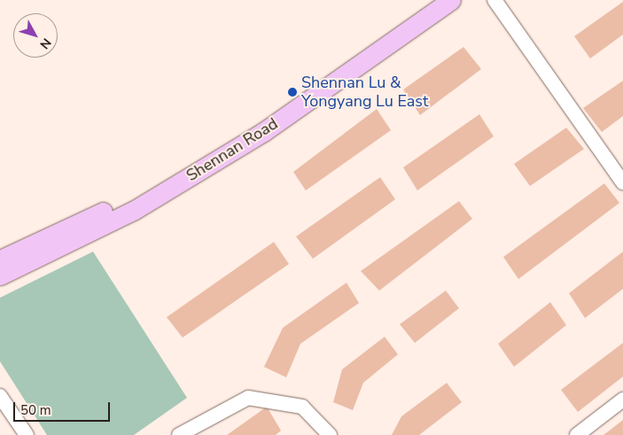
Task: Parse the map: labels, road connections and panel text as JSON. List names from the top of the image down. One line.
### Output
{"streets":{"main road":["Shennan Road"]},"places":["Shennan Lu & Yongyang Lu East"],"scale_bar":"50 m","north":"bottom right"}
